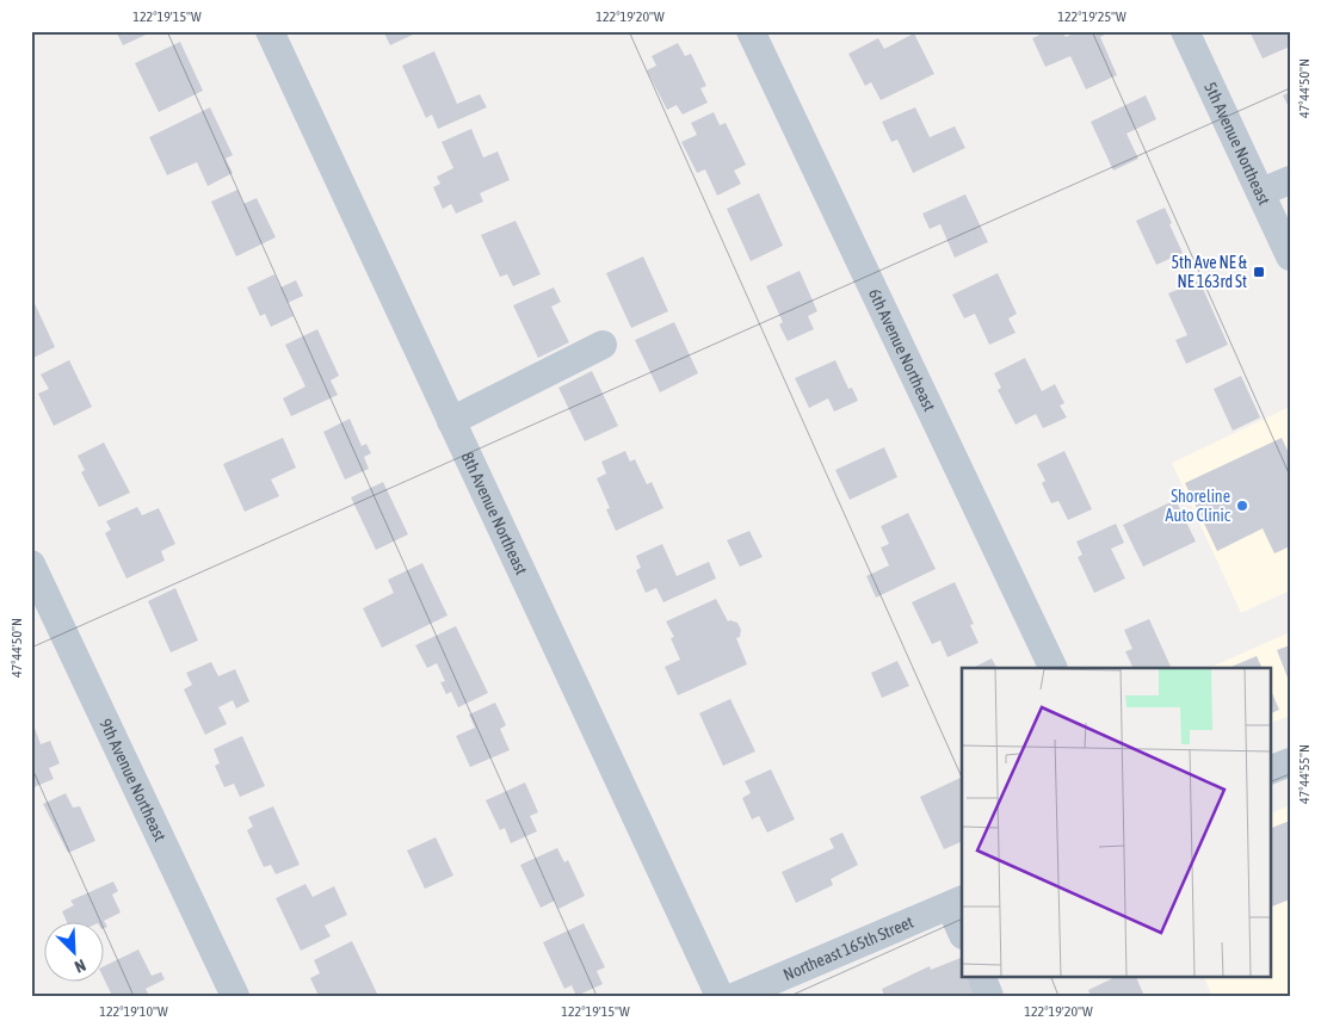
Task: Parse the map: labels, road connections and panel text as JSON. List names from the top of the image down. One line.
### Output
{"streets":{"street":["5th Avenue Northeast","6th Avenue Northeast","8th Avenue Northeast","9th Avenue Northeast","Northeast 165th Street"]},"places":{"transit":["5th Ave NE & NE 163rd St"],"other":["Shoreline Auto Clinic"]},"north":"bottom right","coordinates":["122°19'15\"W","122°19'20\"W","122°19'25\"W","47°44'50\"N","47°44'55\"N","122°19'10\"W"]}
